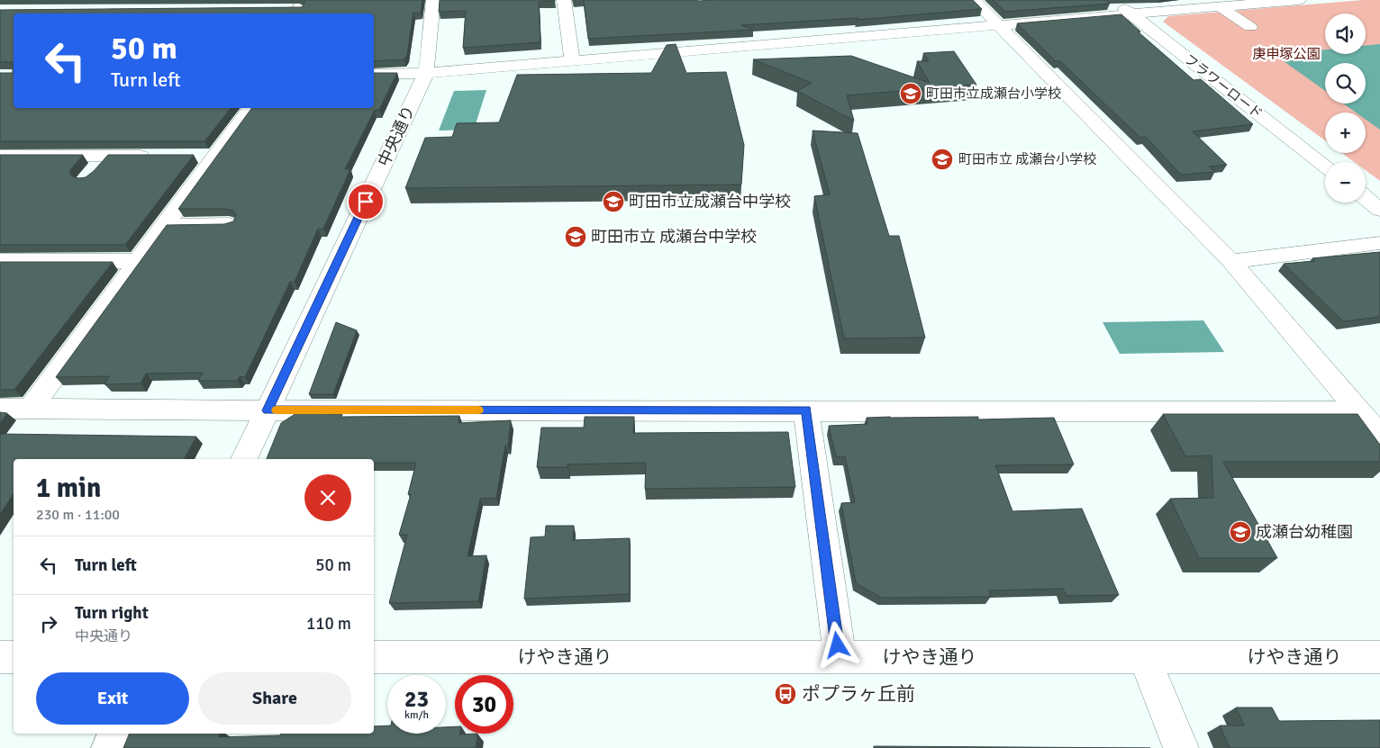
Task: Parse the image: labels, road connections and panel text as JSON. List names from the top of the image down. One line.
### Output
{"streets":{"street":["フラワーロード","中央通り","けやき通り"]},"parks":["庚申塚公園"],"places":{"school or university":["町田市立成瀬台小学校","町田市立 成瀬台小学校","町田市立成瀬台中学校","町田市立 成瀬台中学校","成瀬台幼稚園"],"bus stop":["ポプラヶ丘前"]},"page":{"map_buttons":["+","−"],"turn":["50 m","Turn left"],"heading":["1 min","230 m · 11:00"],"list":[{"name":"Turn left","value":"50 m"},{"name":"Turn right","note":"中央通り","value":"110 m"}],"buttons":["Exit","Share"],"speed":"23 km/h","limit":"30"}}
